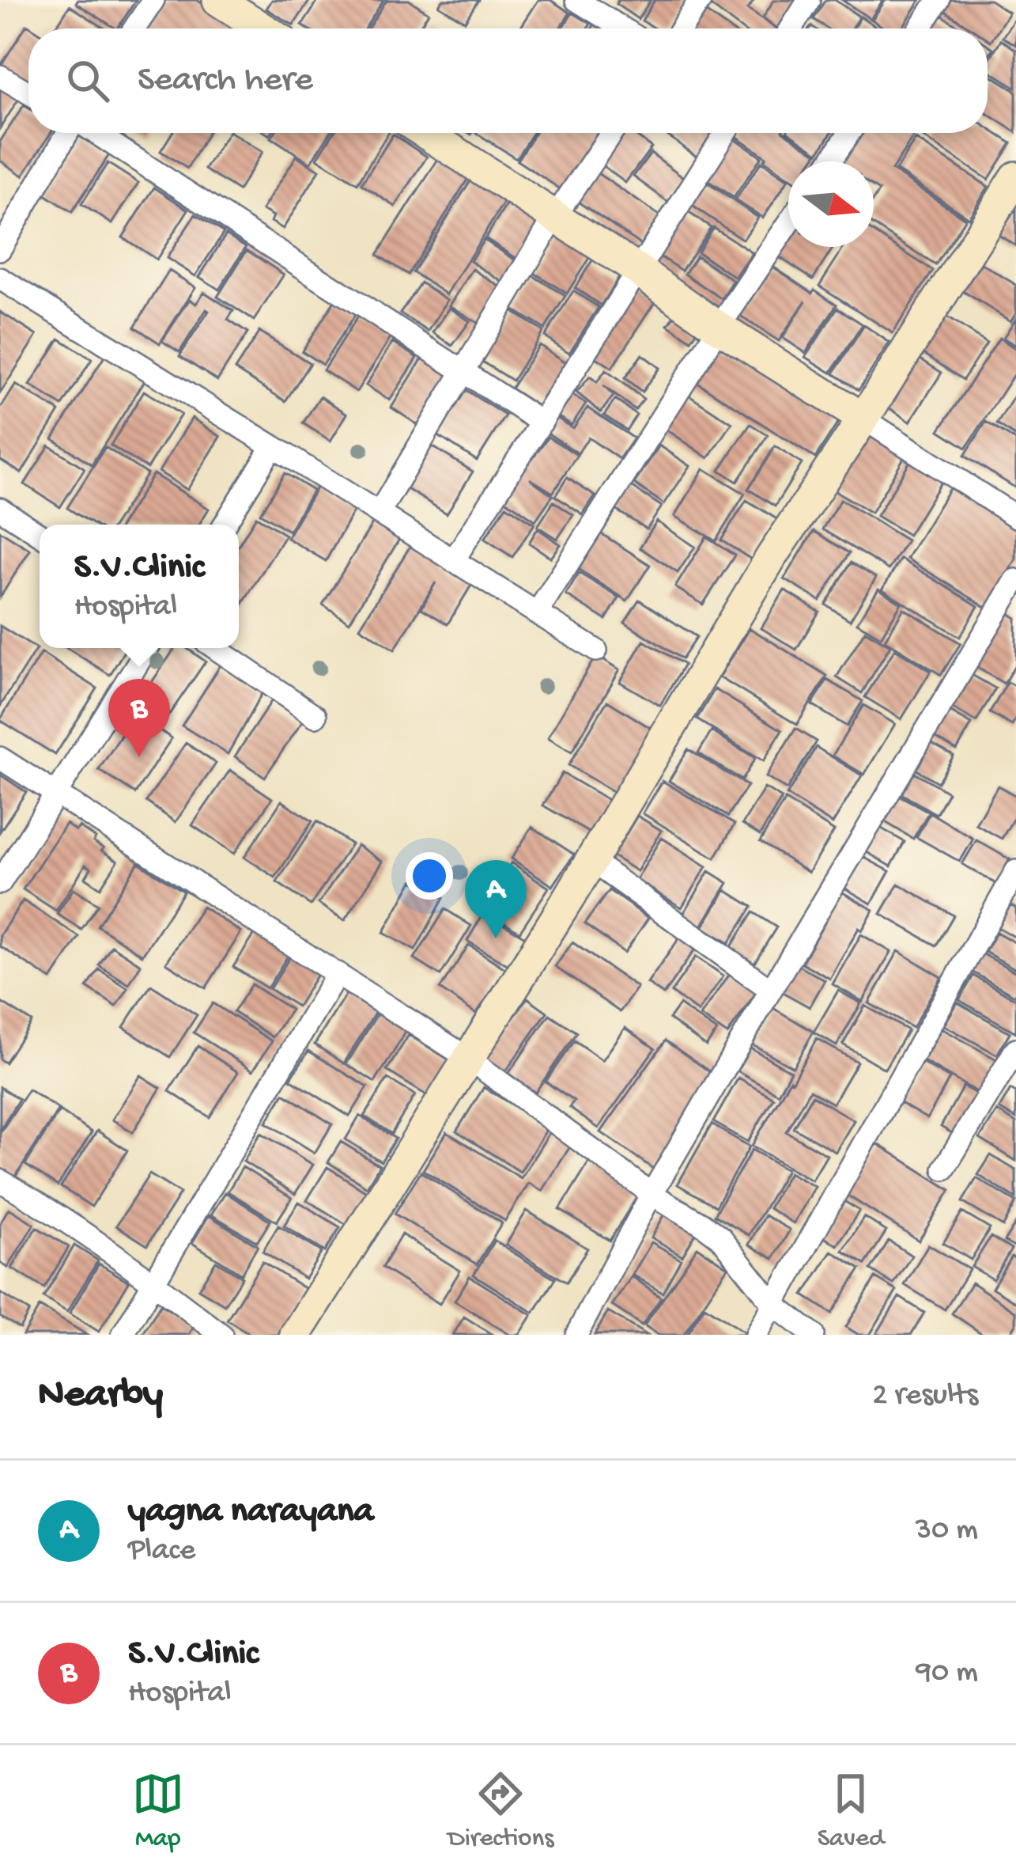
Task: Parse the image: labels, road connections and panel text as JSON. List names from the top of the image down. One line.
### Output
{"north":"right","page":{"search":"Search here","popup":["S.V.Clinic","Hospital"],"pins":["B","A"],"heading":["Nearby","2 results"],"list":[{"mark":"A","name":"yagna narayana","note":"Place","value":"30 m"},{"mark":"B","name":"S.V.Clinic","note":"Hospital","value":"90 m"}],"nav":["Map","Directions","Saved"]}}
